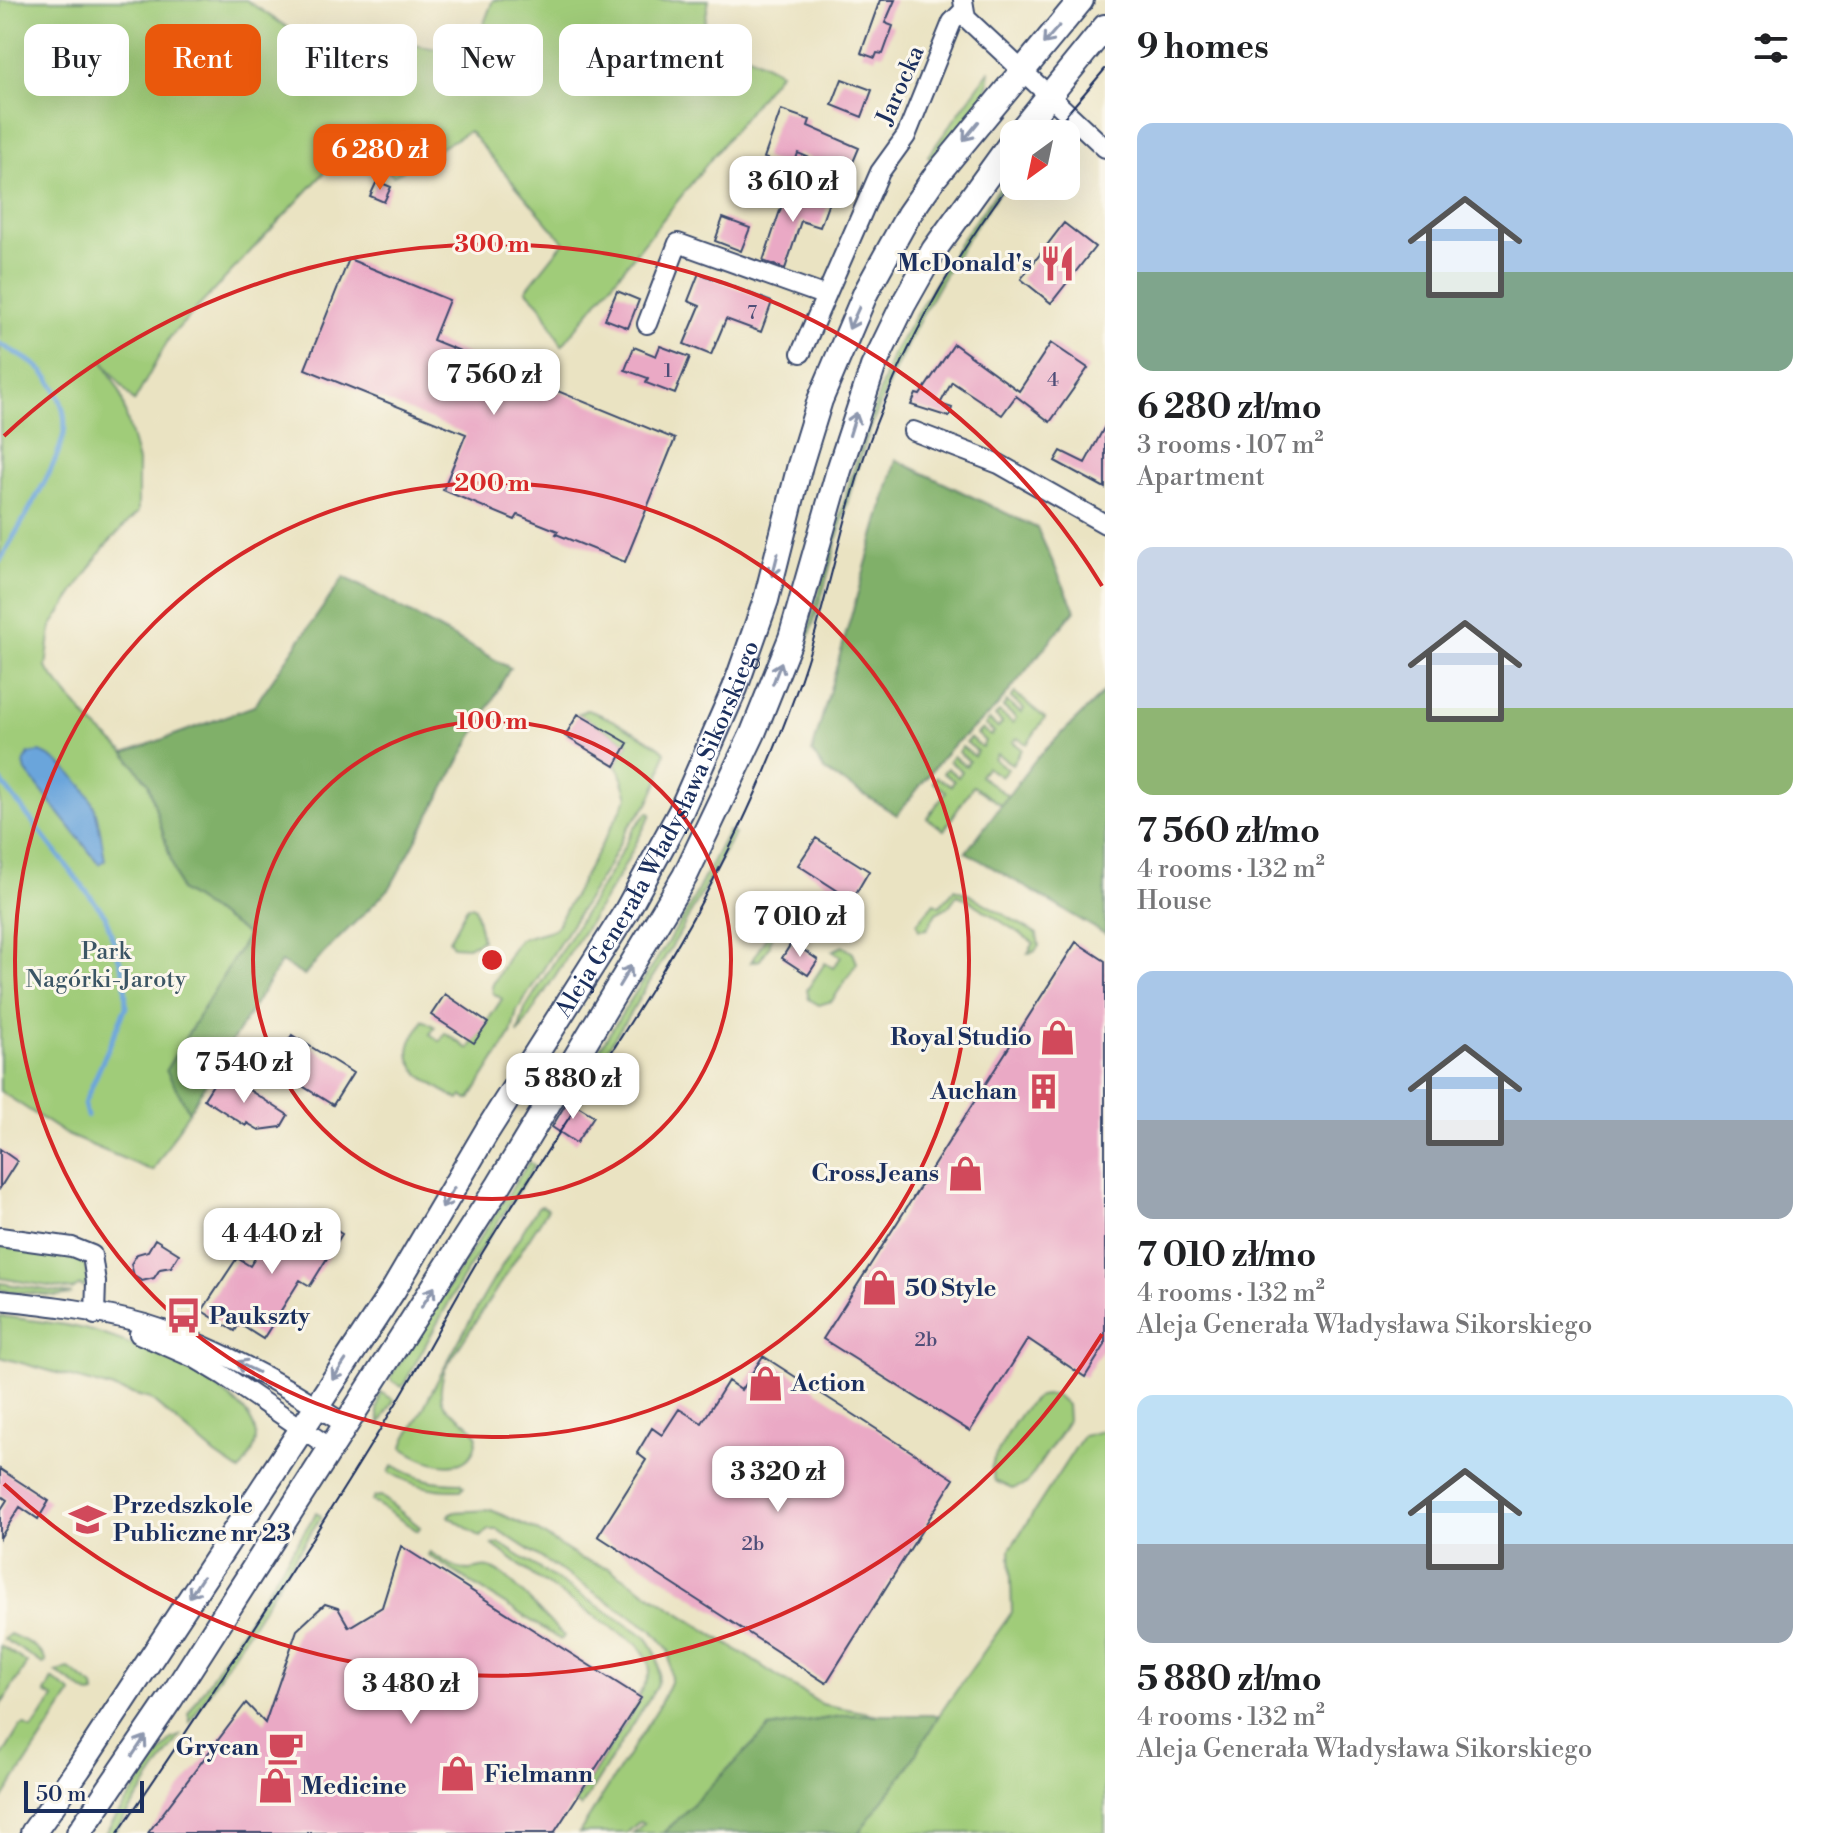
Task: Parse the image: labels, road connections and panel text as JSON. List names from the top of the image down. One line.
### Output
{"streets":{"main road":["Aleja Generała Władysława Sikorskiego"],"street":["Jarocka"]},"crossings":[["Jarocka","Aleja Generała Władysława Sikorskiego"]],"parks":["Park Nagórki-Jaroty"],"places":{"restaurant":["McDonald's"],"shop":["Royal Studio","Cross Jeans","50 Style","Action","Fielmann","Medicine"],"building":["Auchan"],"bus stop":["Paukszty"],"school or university":["Przedszkole Publiczne nr 23"],"cafe":["Grycan"]},"house_numbers":["7","1","4","2b","2b"],"scale_bar":"50 m","north":"bottom left","page":{"heading":"9 homes","chip":["Buy","Rent","Filters","New","Apartment"],"list":[{"name":"6 280 zł/mo","note":"3 rooms · 107 m² · Apartment"},{"name":"7 560 zł/mo","note":"4 rooms · 132 m² · House"},{"name":"7 010 zł/mo","note":"4 rooms · 132 m² · Aleja Generała Władysława Sikorskiego"},{"name":"5 880 zł/mo","note":"4 rooms · 132 m² · Aleja Generała Władysława Sikorskiego"}],"price":["6 280 zł","3 610 zł","7 560 zł","7 010 zł","7 540 zł","5 880 zł","4 440 zł","3 320 zł","3 480 zł"],"scale":"50 m"},"rings":["300 m","200 m","100 m"]}
